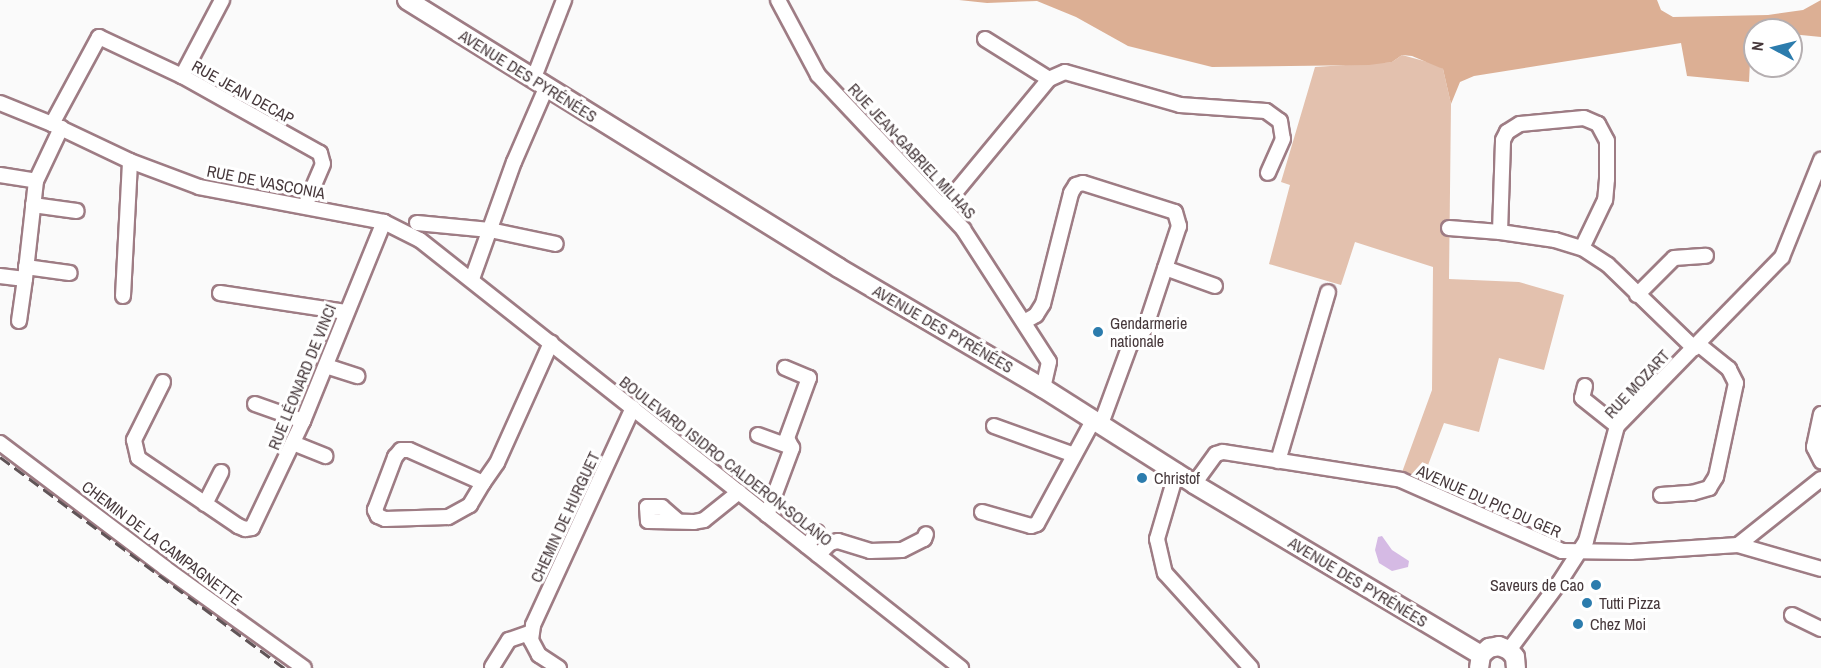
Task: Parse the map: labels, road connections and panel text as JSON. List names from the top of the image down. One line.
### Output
{"streets":{"main road":["AVENUE DES PYRÉNÉES"],"street":["RUE JEAN DECAP","RUE JEAN-GABRIEL MILHAS","RUE DE VASCONIA","RUE LÉONARD DE VINCI","RUE MOZART","BOULEVARD ISIDRO CALDERON-SOLANO","AVENUE DU PIC DU GER","CHEMIN DE HURGUET","CHEMIN DE LA CAMPAGNETTE"]},"crossings":[["AVENUE DES PYRÉNÉES","RUE JEAN-GABRIEL MILHAS"],["AVENUE DES PYRÉNÉES","AVENUE DU PIC DU GER"],["RUE JEAN DECAP","RUE DE VASCONIA"],["RUE DE VASCONIA","RUE LÉONARD DE VINCI"],["RUE DE VASCONIA","BOULEVARD ISIDRO CALDERON-SOLANO"],["RUE MOZART","AVENUE DU PIC DU GER"],["BOULEVARD ISIDRO CALDERON-SOLANO","CHEMIN DE HURGUET"]],"places":["Gendarmerie nationale","Christof","Saveurs de Cao","Tutti Pizza","Chez Moi"],"north":"left"}
